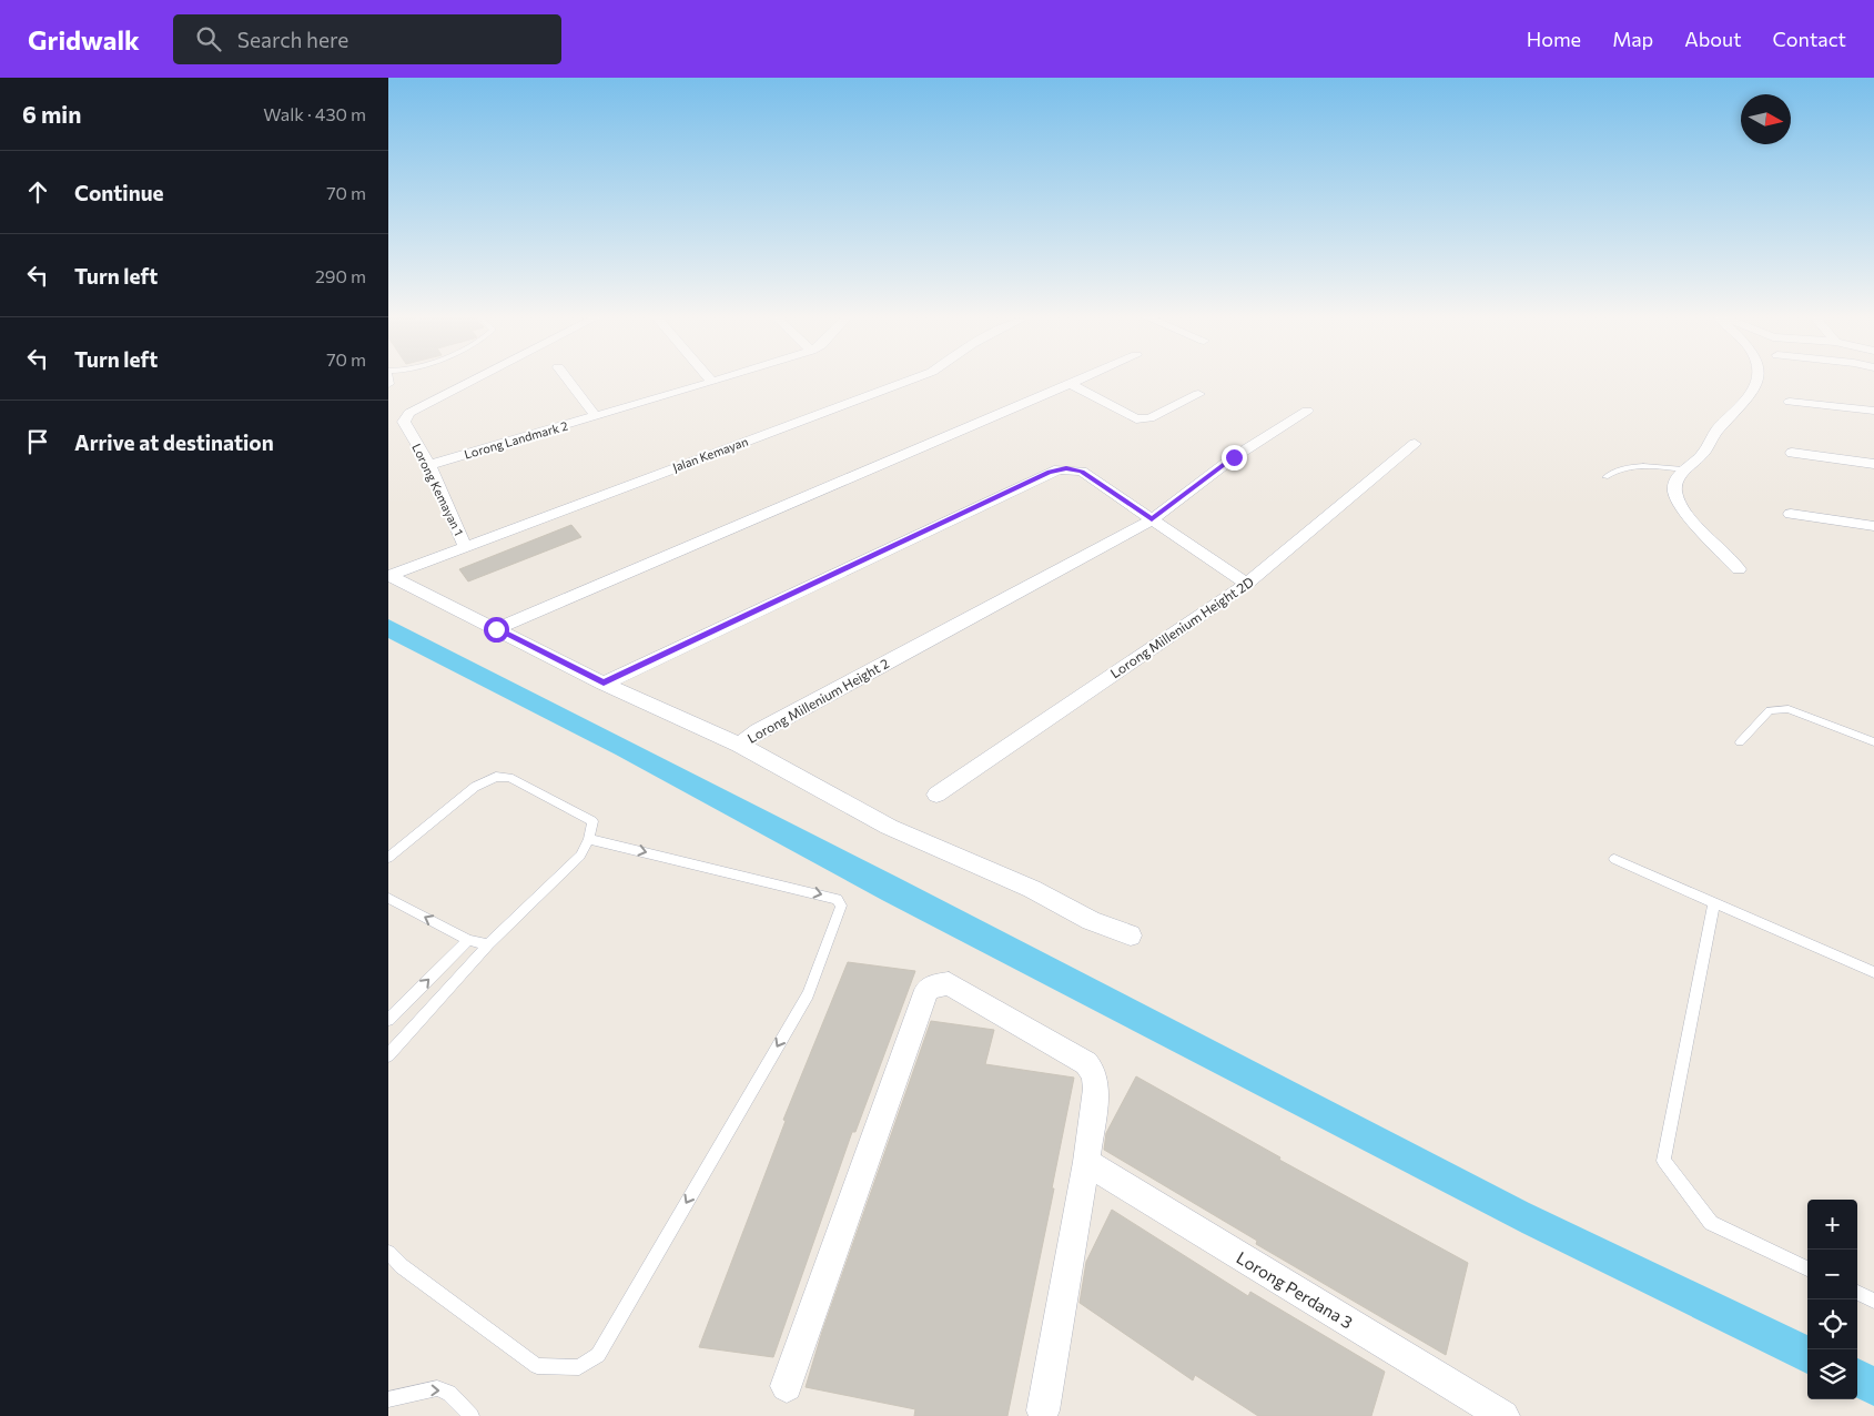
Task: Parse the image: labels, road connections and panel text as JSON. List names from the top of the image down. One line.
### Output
{"streets":{"street":["Lorong Landmark 2","Jalan Kemayan","Lorong Kemayan 1","Lorong Millenium Height 2D","Lorong Millenium Height 2","Lorong Perdana 3"]},"crossings":[["Lorong Landmark 2","Lorong Kemayan 1"],["Jalan Kemayan","Lorong Kemayan 1"],["Jalan Kemayan","Lorong Millenium Height 2"]],"north":"right","page":{"header":"Gridwalk","search":"Search here","nav":["Home","Map","About","Contact"],"heading":["6 min","Walk · 430 m"],"list":[["Continue","70 m"],["Turn left","290 m"],["Turn left","70 m"],"Arrive at destination"],"map_buttons":["+","−"]}}
